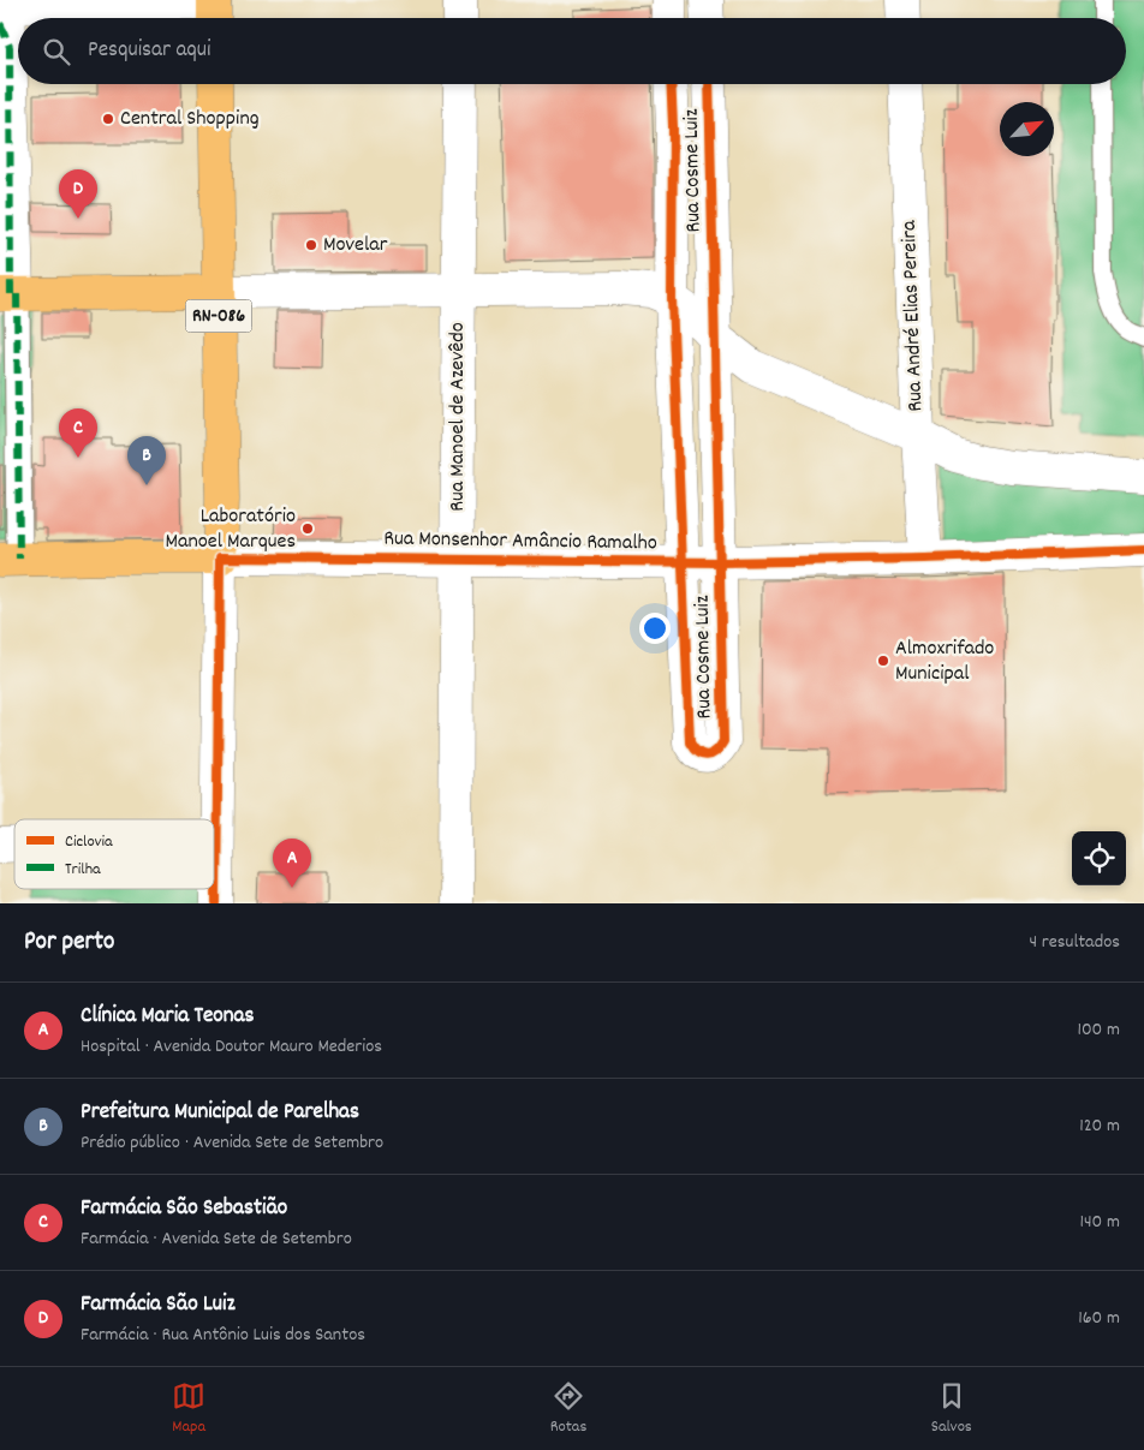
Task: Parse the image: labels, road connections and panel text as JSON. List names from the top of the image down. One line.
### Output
{"streets":{"main road":["RN-086"],"street":["Rua Cosme Luiz","Rua André Elias Pereira","Rua Manoel de Azevêdo","Rua Monsenhor Amâncio Ramalho"]},"crossings":[["Rua Cosme Luiz","Rua Monsenhor Amâncio Ramalho"],["RN-086","Rua Monsenhor Amâncio Ramalho"],["Rua André Elias Pereira","Rua Monsenhor Amâncio Ramalho"],["Rua Manoel de Azevêdo","Rua Monsenhor Amâncio Ramalho"]],"places":["Central Shopping","Movelar","Laboratório Manoel Marques","Almoxrifado Municipal"],"legend":["Ciclovia","Trilha"],"north":"top right","page":{"search":"Pesquisar aqui","pins":["D","C","B","A"],"heading":["Por perto","4 resultados"],"list":[{"mark":"A","name":"Clínica Maria Teonas","note":"Hospital · Avenida Doutor Mauro Mederios","value":"100 m"},{"mark":"B","name":"Prefeitura Municipal de Parelhas","note":"Prédio público · Avenida Sete de Setembro","value":"120 m"},{"mark":"C","name":"Farmácia São Sebastião","note":"Farmácia · Avenida Sete de Setembro","value":"140 m"},{"mark":"D","name":"Farmácia São Luiz","note":"Farmácia · Rua Antônio Luis dos Santos","value":"160 m"}],"nav":["Mapa","Rotas","Salvos"]}}
